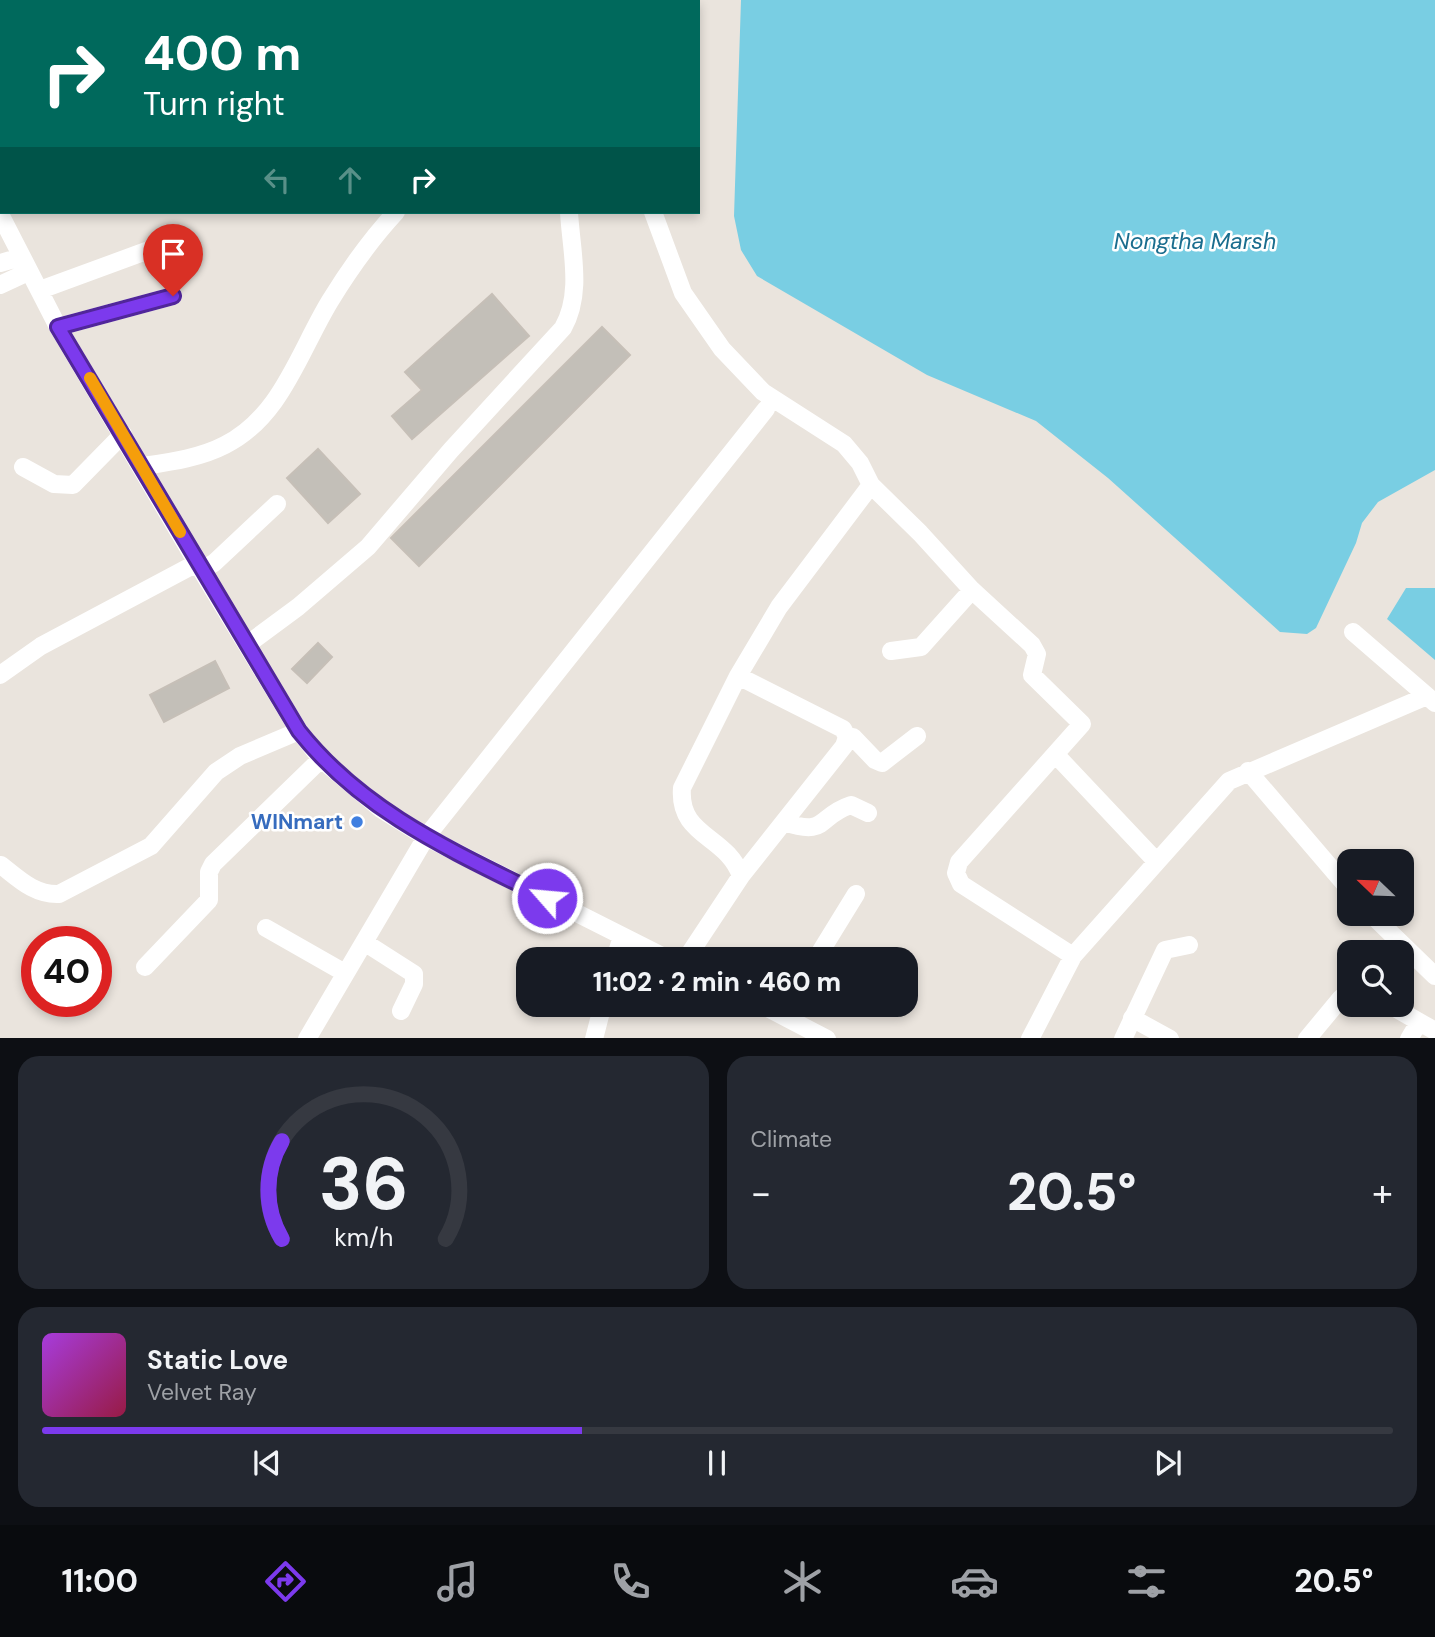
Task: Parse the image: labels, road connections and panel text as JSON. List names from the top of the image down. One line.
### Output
{"water":["Nongtha Marsh"],"places":["WINmart"],"north":"top left","page":{"turn":["400 m","Turn right"],"limit":"40","trip":"11:02 · 2 min · 460 m","tile":"Climate","heat":["−","20.5°","+"],"song":["Static Love","Velvet Ray"],"tabs":["11:00","20.5°"],"gauge":["36","km/h"]}}
